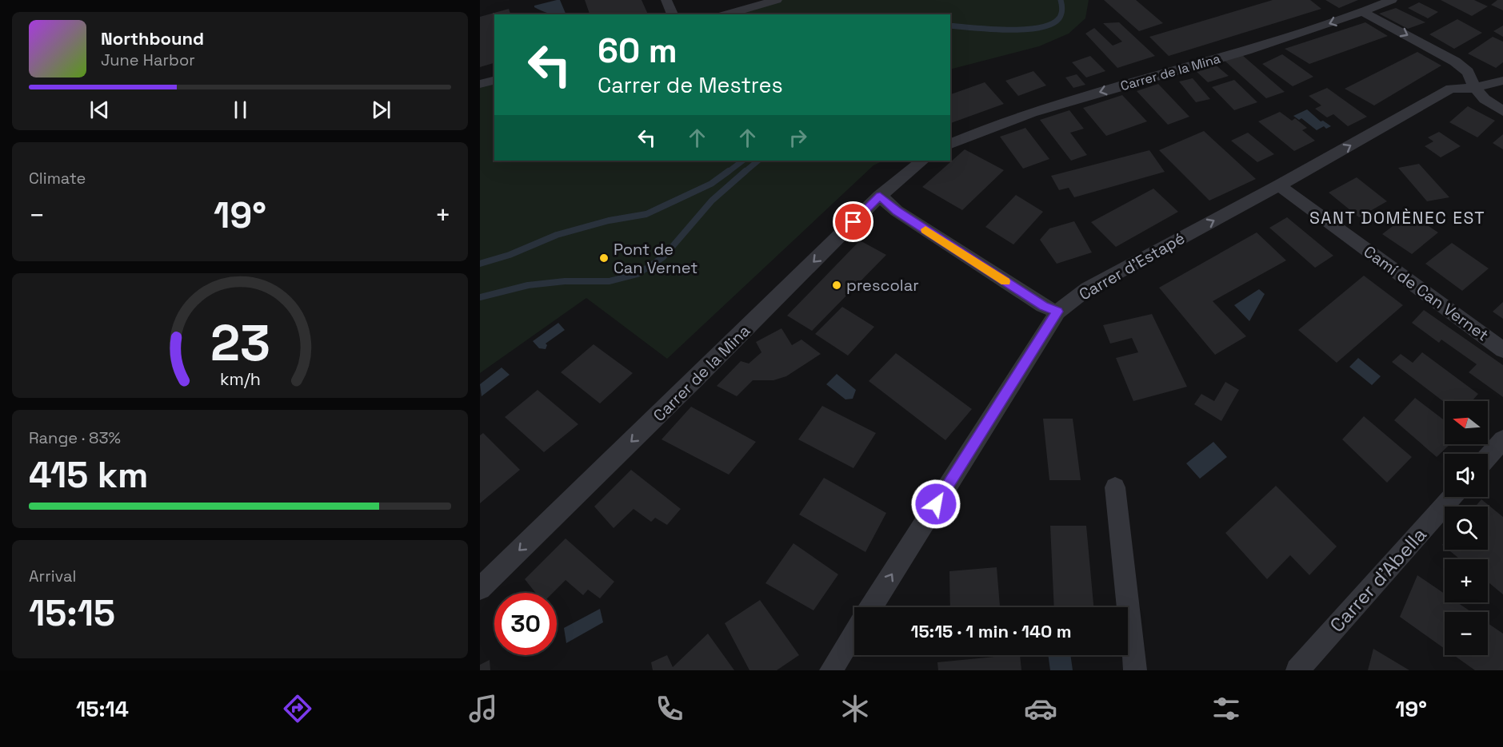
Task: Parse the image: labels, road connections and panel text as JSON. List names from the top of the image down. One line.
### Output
{"streets":{"street":["Carrer de la Mina","Carrer d'Estapé","Camí de Can Vernet","Carrer d'Abella"]},"crossings":[["Carrer d'Estapé","Camí de Can Vernet"]],"one_way":["Carrer de la Mina","Carrer d'Estapé"],"districts":["SANT DOMÈNEC EST"],"places":["Pont de Can Vernet","prescolar"],"north":"left","page":{"turn":["60 m","Carrer de Mestres"],"song":["Northbound","June Harbor"],"tile":["Climate",["Range · 83%","415 km"],["Arrival","15:15"]],"heat":["−","19°","+"],"map_buttons":["+","−"],"limit":"30","trip":"15:15 · 1 min · 140 m","tabs":["15:14","19°"],"gauge":["23","km/h"]}}
